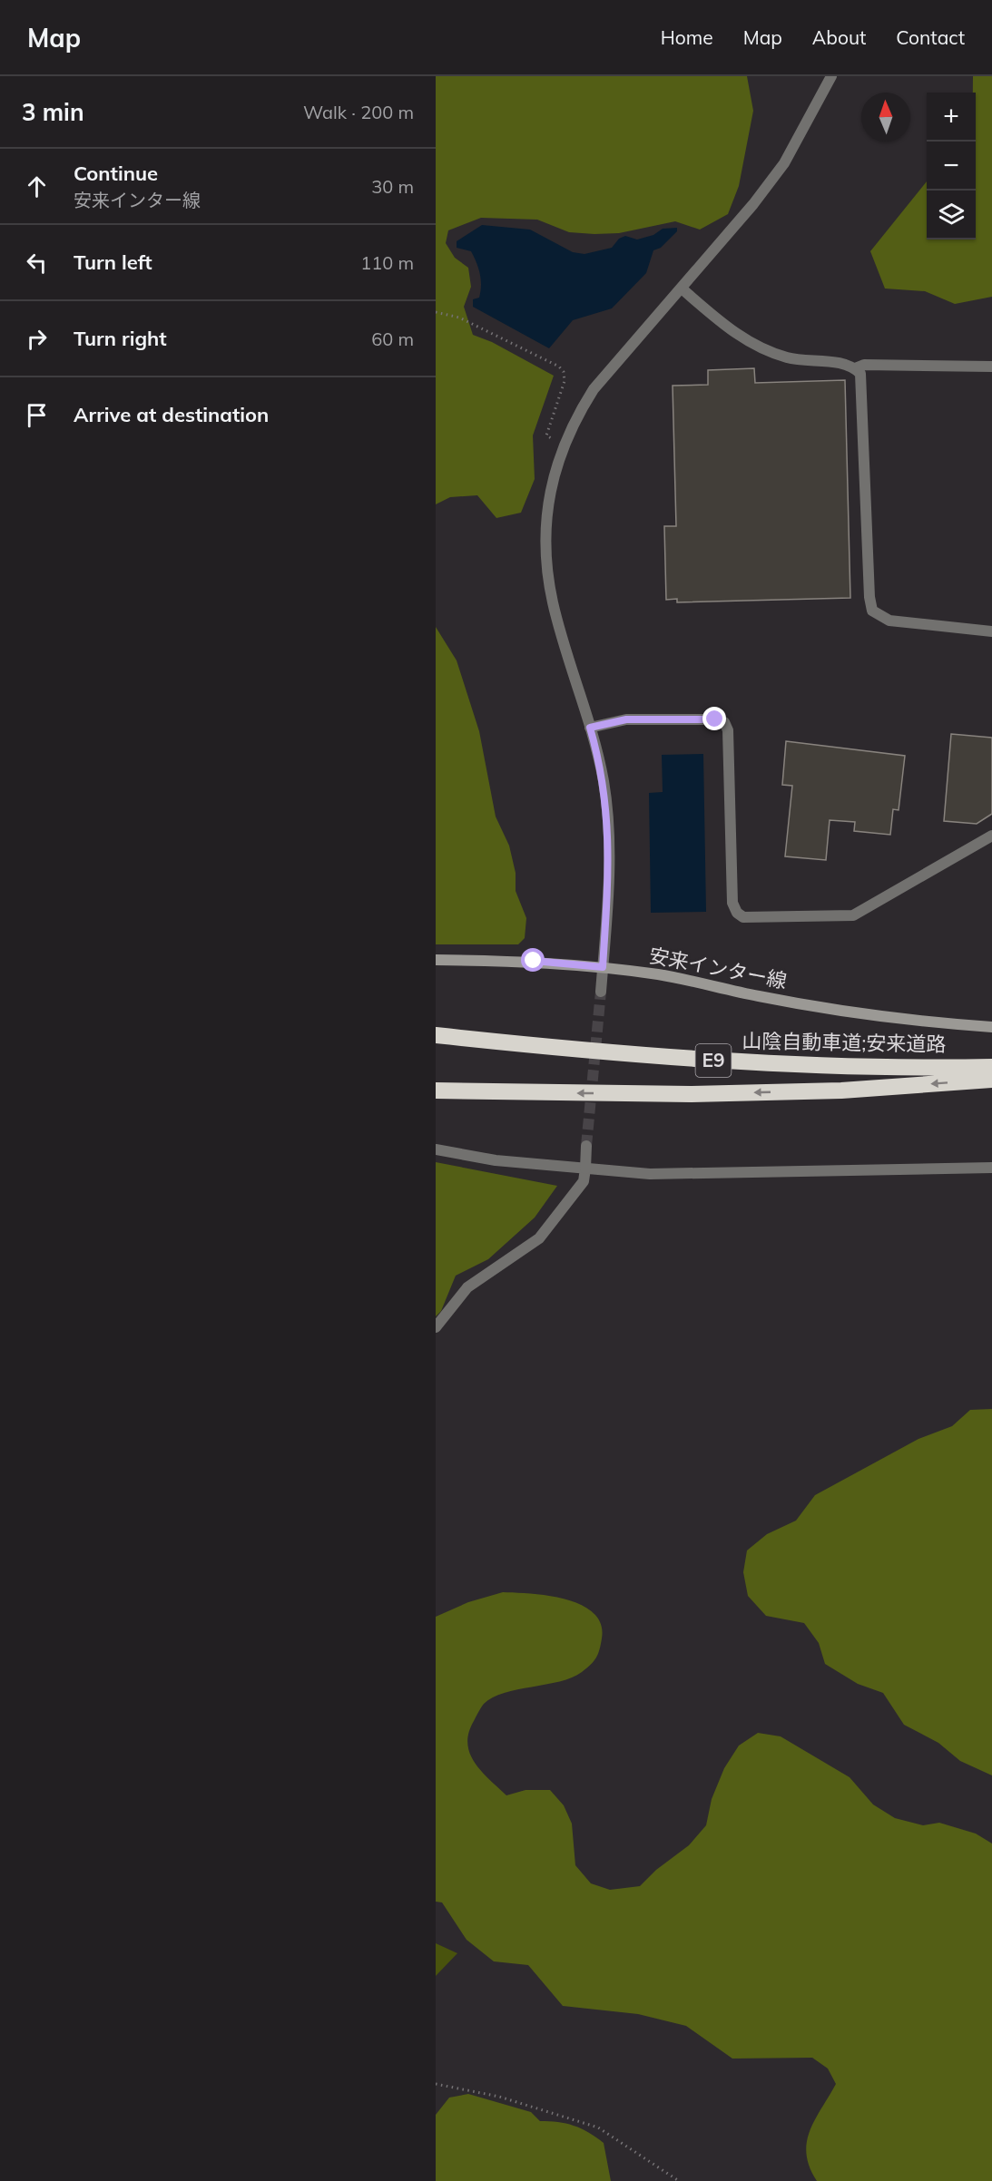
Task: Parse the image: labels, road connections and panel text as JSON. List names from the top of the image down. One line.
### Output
{"streets":{"highway":["山陰自動車道;安来道路","E9"],"main road":["安来インター線"]},"north":"top","page":{"header":"Map","nav":["Home","Map","About","Contact"],"heading":["3 min","Walk · 200 m"],"map_buttons":["+","−"],"list":[["Continue","安来インター線","30 m"],["Turn left","110 m"],["Turn right","60 m"],"Arrive at destination"]}}
